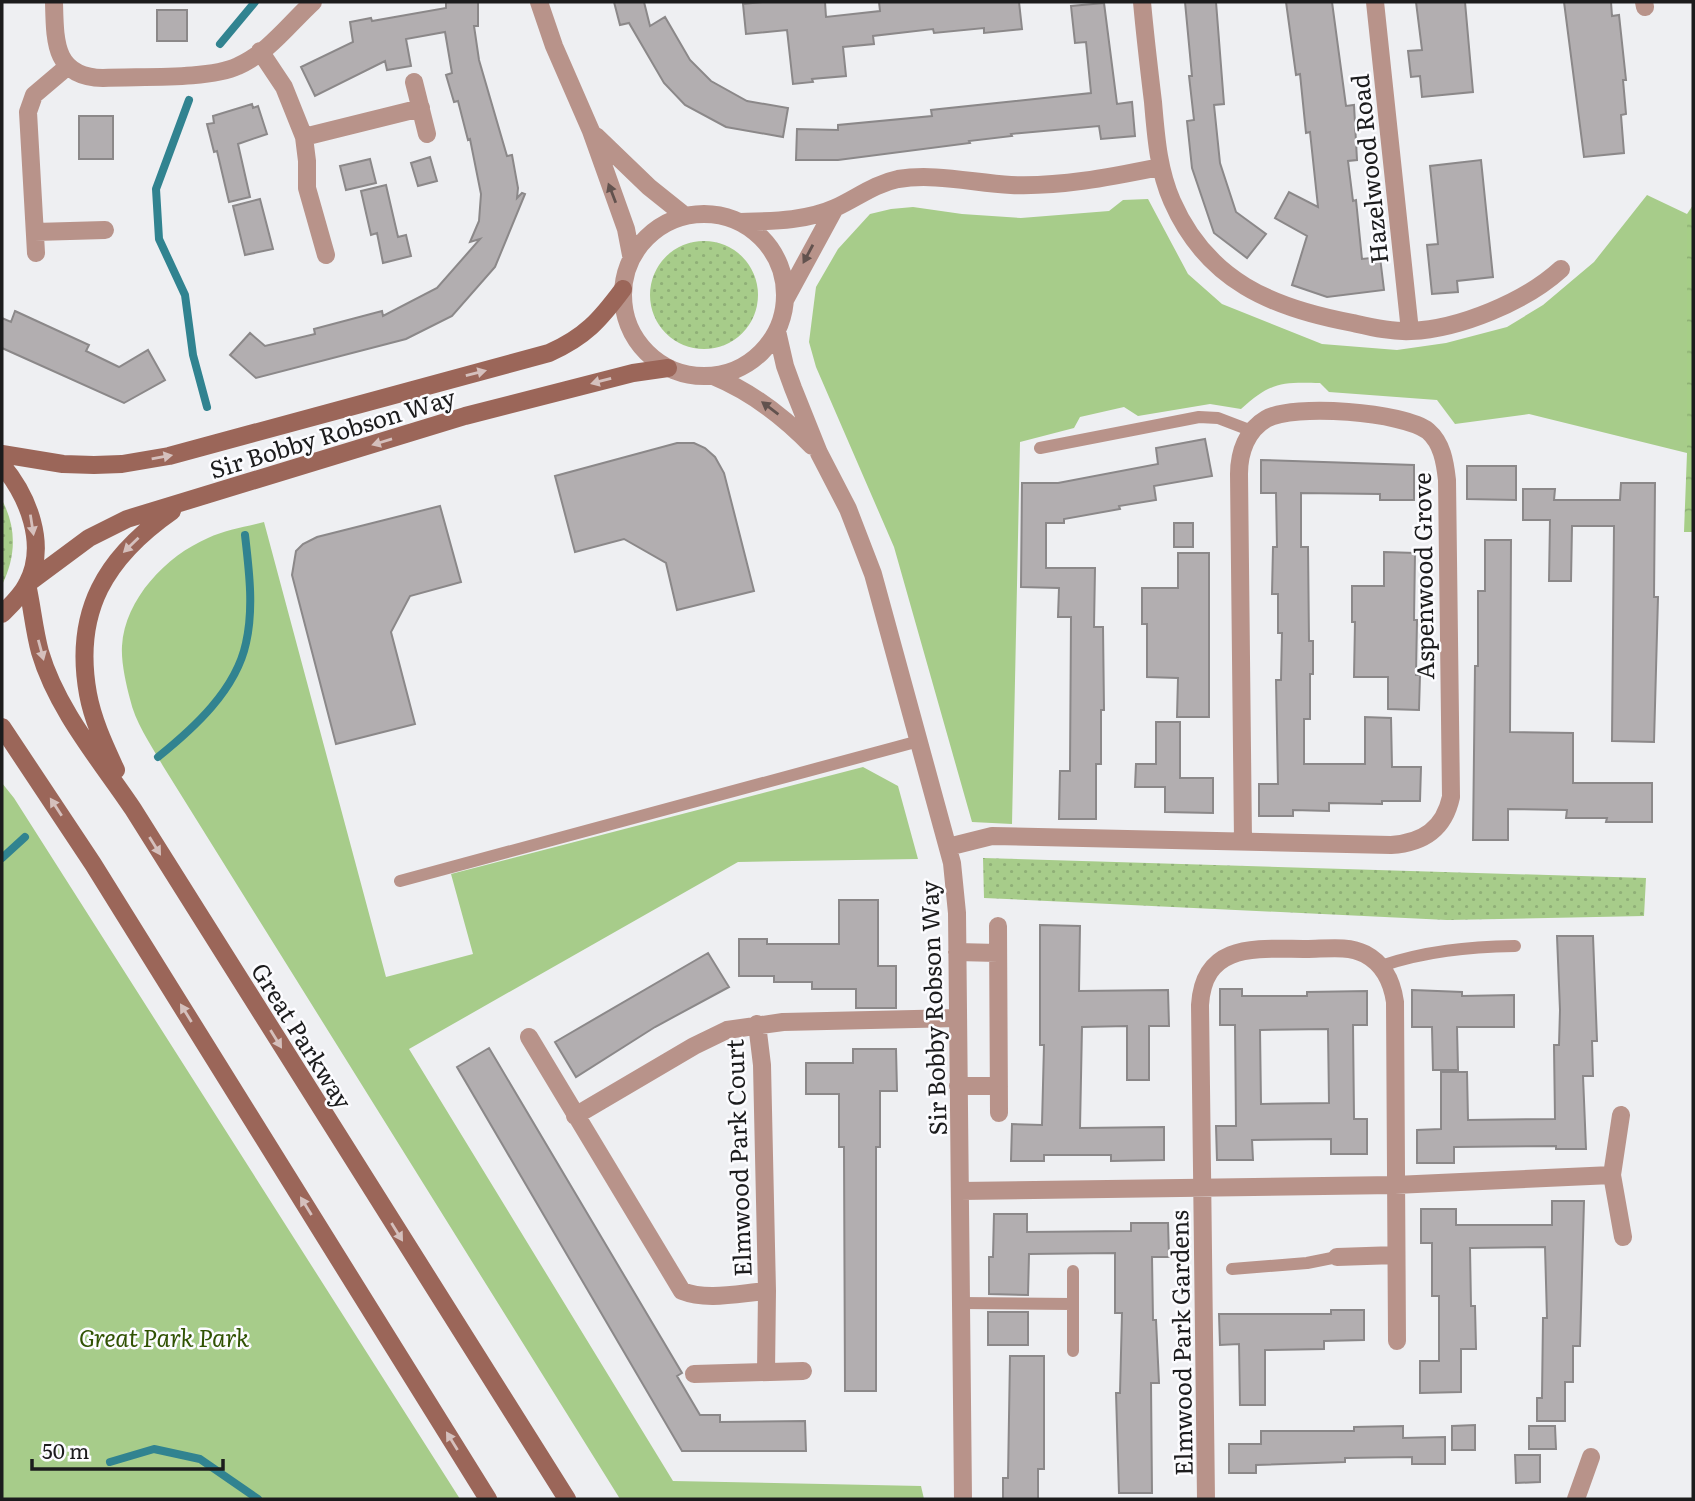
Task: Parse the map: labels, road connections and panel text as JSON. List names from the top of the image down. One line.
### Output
{"streets":{"street":["Hazelwood Road","Sir Bobby Robson Way","Aspenwood Grove","Great Parkway","Elmwood Park Court","Elmwood Park Gardens"]},"crossings":[["Sir Bobby Robson Way","Aspenwood Grove"],["Sir Bobby Robson Way","Great Parkway"],["Sir Bobby Robson Way","Elmwood Park Court"],["Sir Bobby Robson Way","Elmwood Park Gardens"]],"parks":["Great Park Park"],"scale_bar":"50 m"}
